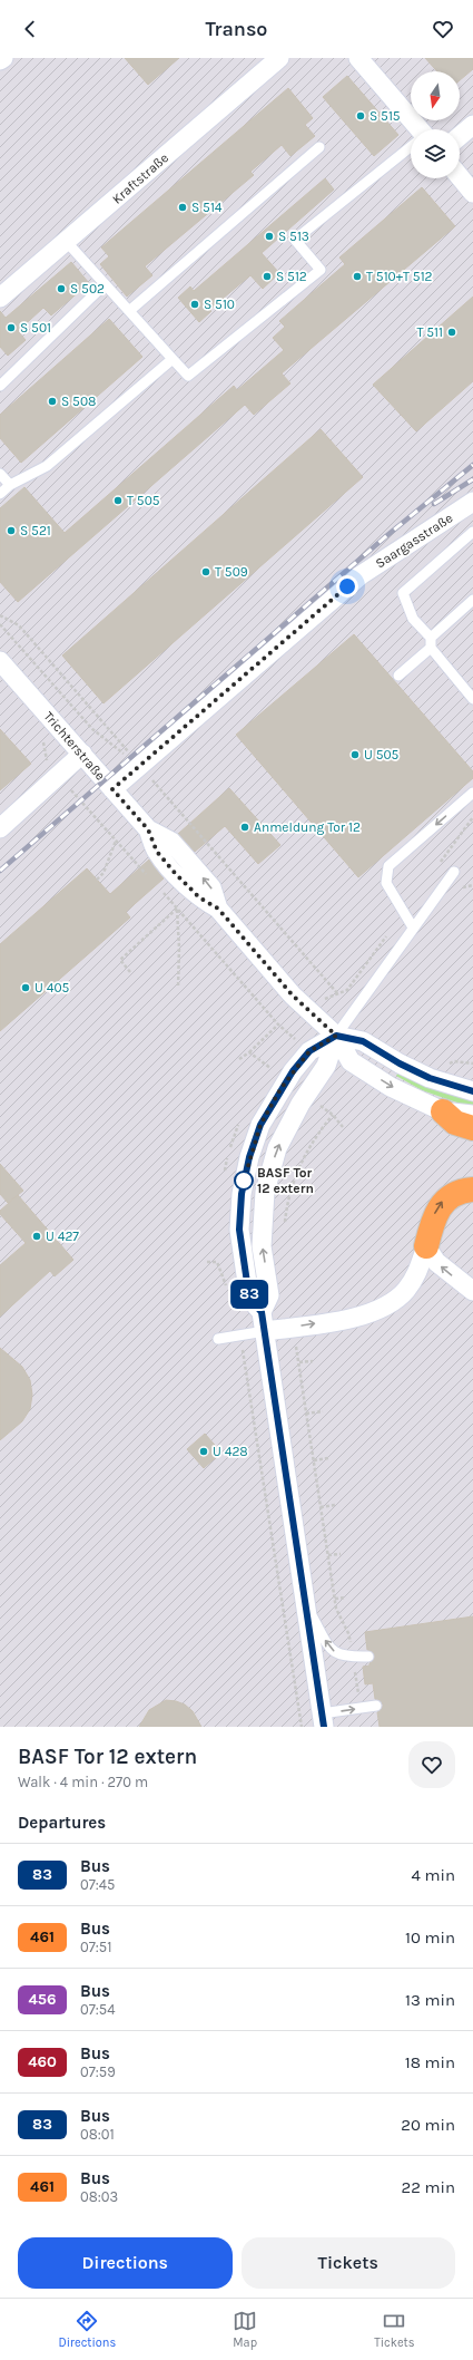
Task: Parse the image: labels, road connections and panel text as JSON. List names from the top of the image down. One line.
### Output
{"streets":{"street":["Kraftstraße","Saargasstraße","Trichterstraße"]},"crossings":[["Saargasstraße","Trichterstraße"]],"places":["S 515","S 514","S 513","S 512","T 510+T 512","S 502","S 510","S 501","T 511","S 508","T 505","S 521","T 509","U 505","Anmeldung Tor 12","U 405","BASF Tor 12 extern","U 427","U 428"],"lines":["bus line 83"],"north":"bottom","page":{"header":"Transo","on_map":"83","heading":[["BASF Tor 12 extern","Walk · 4 min · 270 m"],"Departures"],"list":[{"mark":"83","name":"Bus","note":"07:45","value":"4 min"},{"mark":"461","name":"Bus","note":"07:51","value":"10 min"},{"mark":"456","name":"Bus","note":"07:54","value":"13 min"},{"mark":"460","name":"Bus","note":"07:59","value":"18 min"},{"mark":"83","name":"Bus","note":"08:01","value":"20 min"},{"mark":"461","name":"Bus","note":"08:03","value":"22 min"}],"buttons":["Directions","Tickets"],"tabs":["Directions","Map","Tickets"]}}
